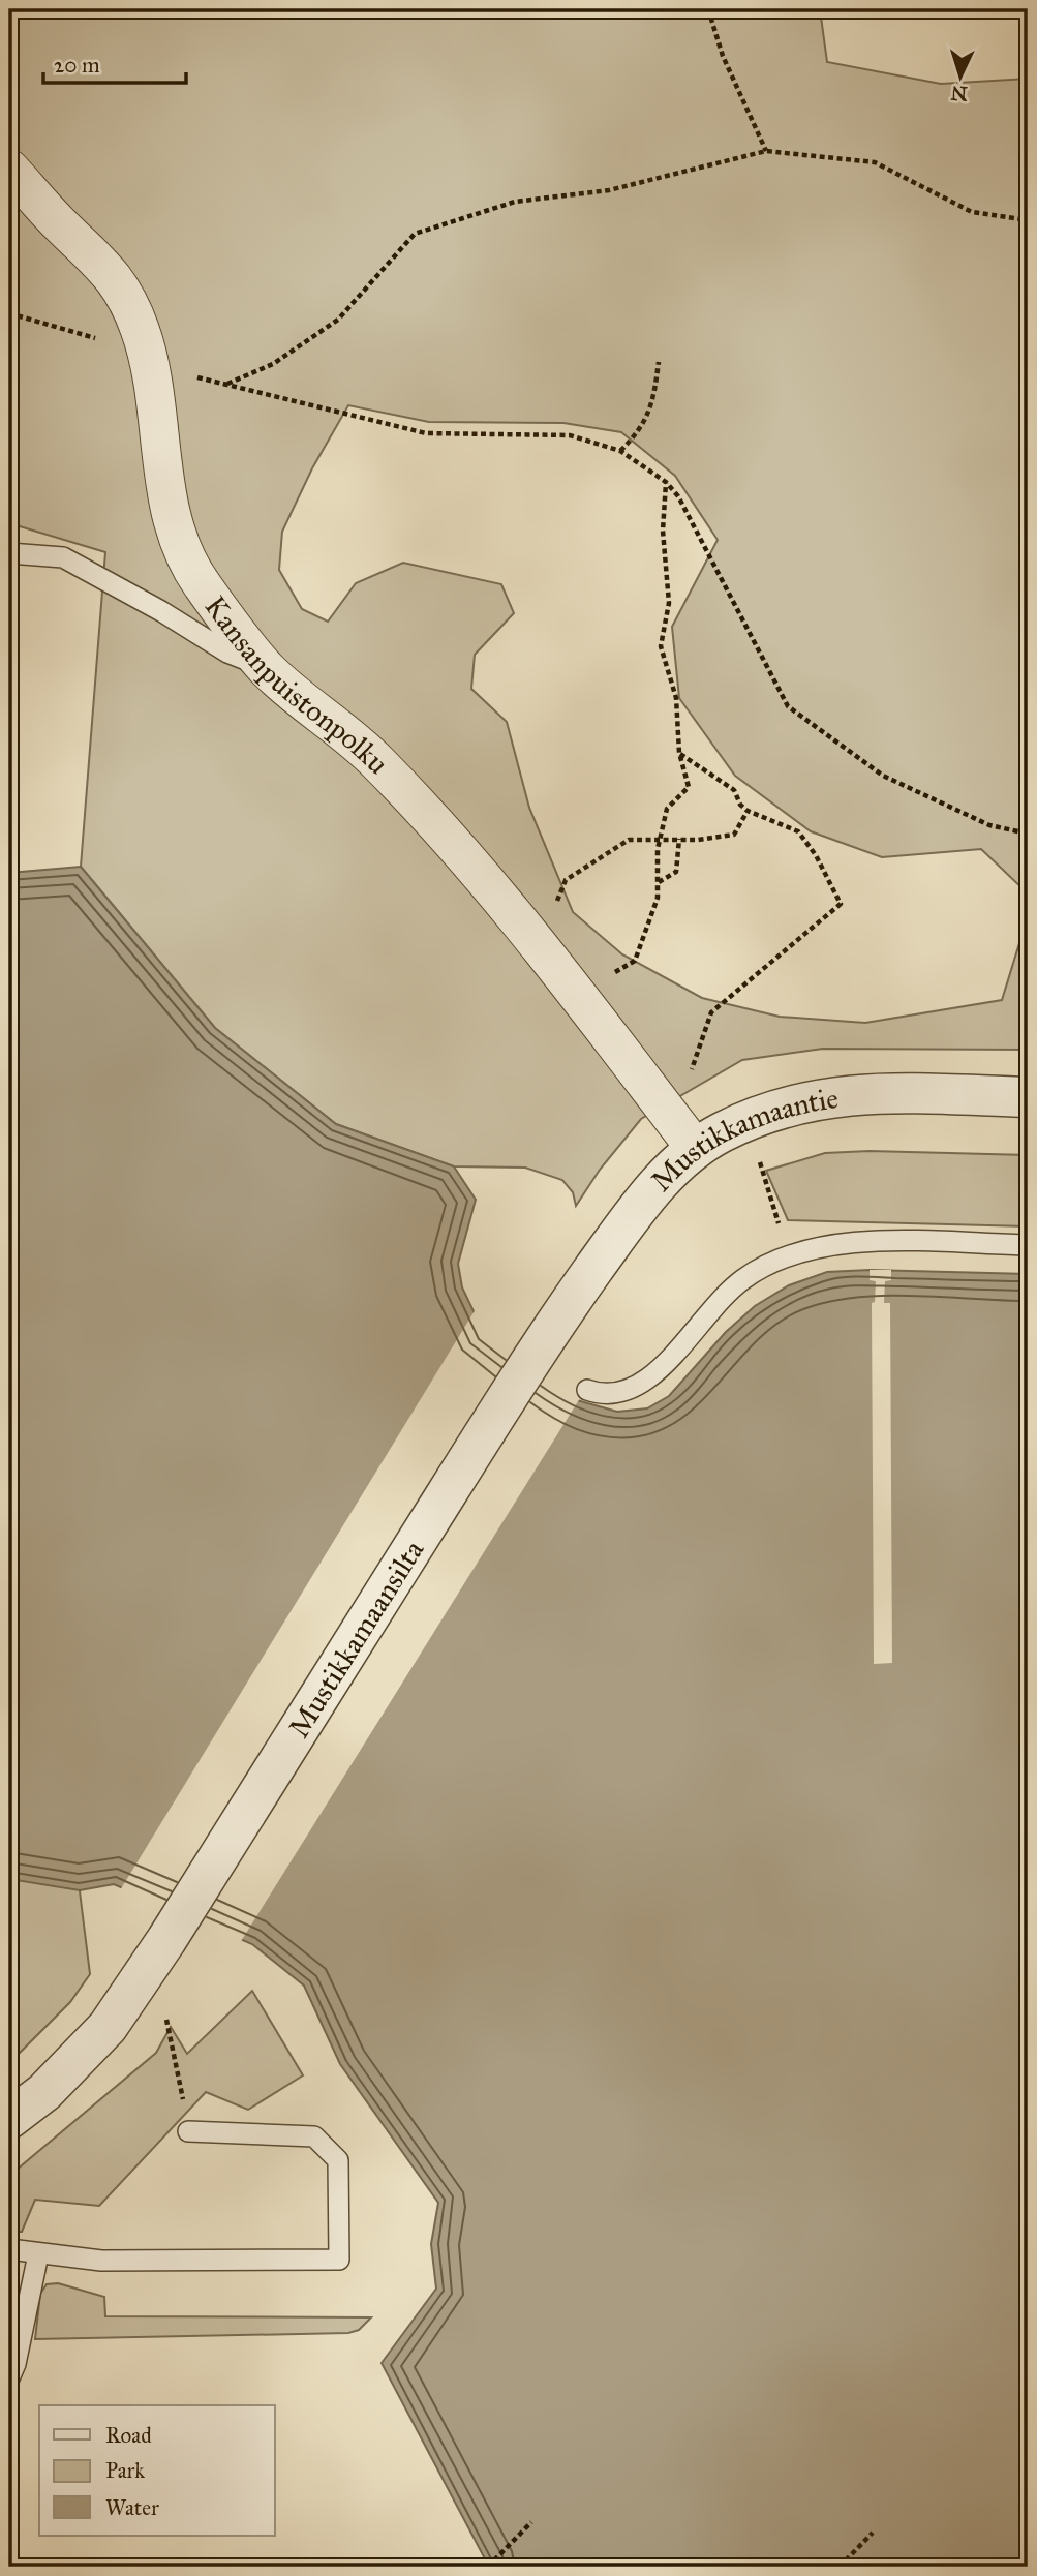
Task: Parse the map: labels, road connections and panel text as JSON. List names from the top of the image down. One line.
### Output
{"streets":{"street":["Kansanpuistonpolku","Mustikkamaantie","Mustikkamaansilta"]},"crossings":[["Kansanpuistonpolku","Mustikkamaantie"],["Mustikkamaantie","Mustikkamaansilta"]],"legend":["Road","Park","Water"],"scale_bar":"20 m","north":"bottom"}
